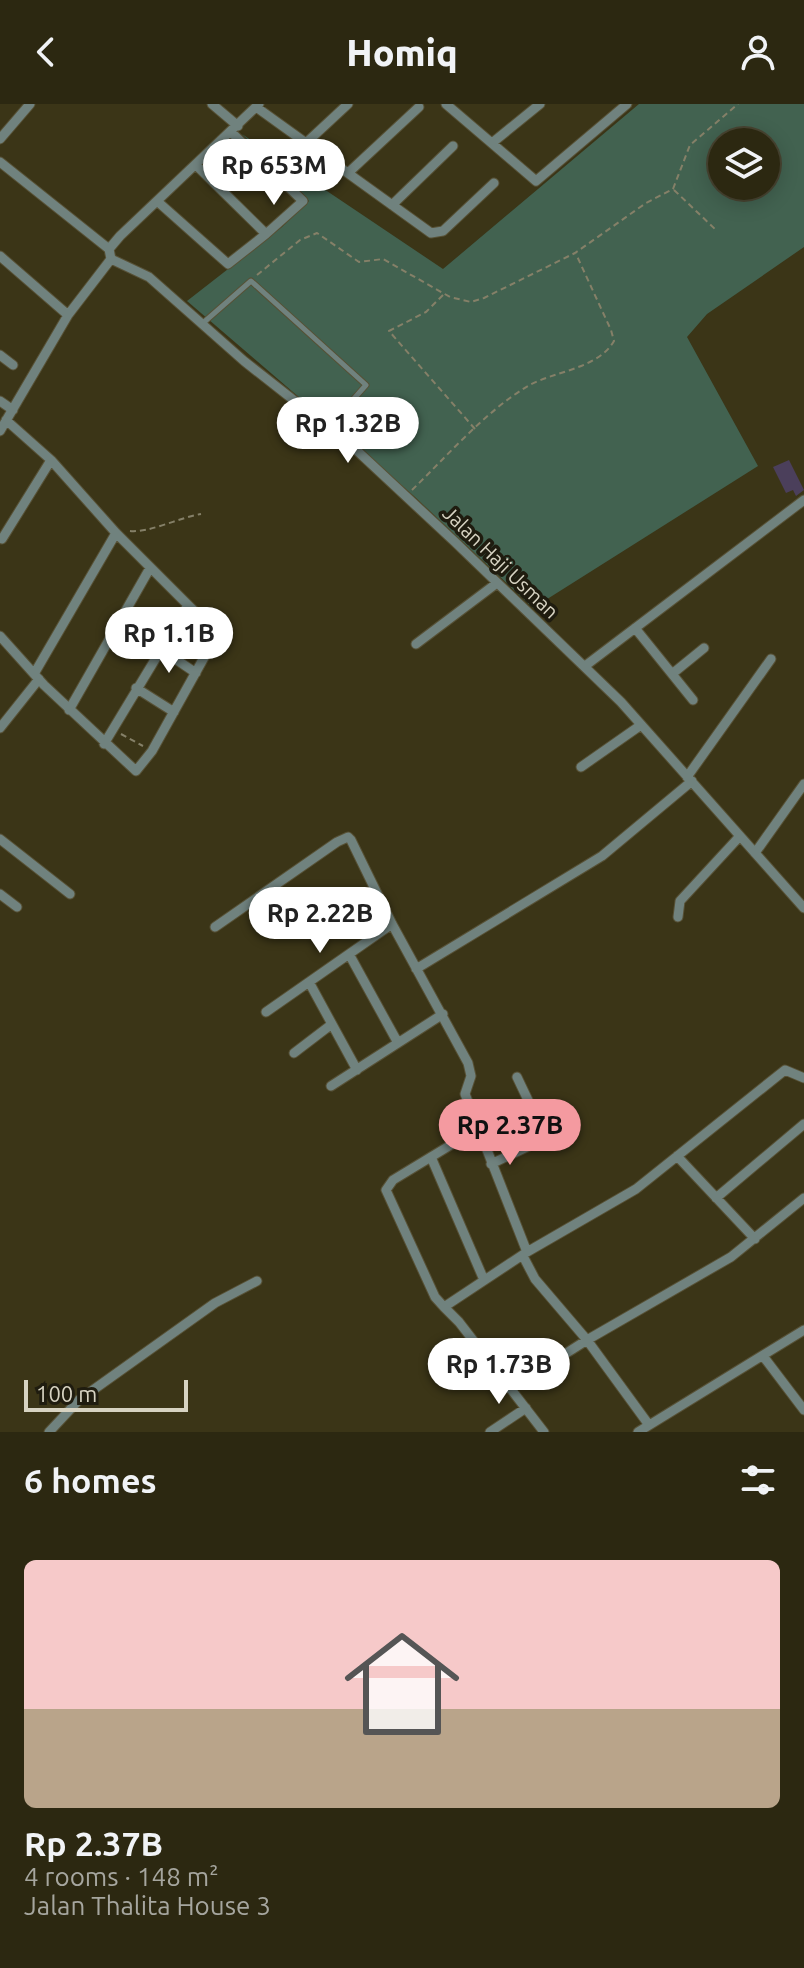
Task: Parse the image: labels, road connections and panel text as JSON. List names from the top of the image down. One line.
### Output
{"streets":{"street":["Jalan Haji Usman"]},"scale_bar":"100 m","page":{"header":"Homiq","price":["Rp 653M","Rp 1.32B","Rp 1.1B","Rp 2.22B","Rp 2.37B","Rp 1.73B"],"scale":"100 m","heading":"6 homes","list":[{"name":"Rp 2.37B","note":"4 rooms · 148 m² · Jalan Thalita House 3"}]}}
